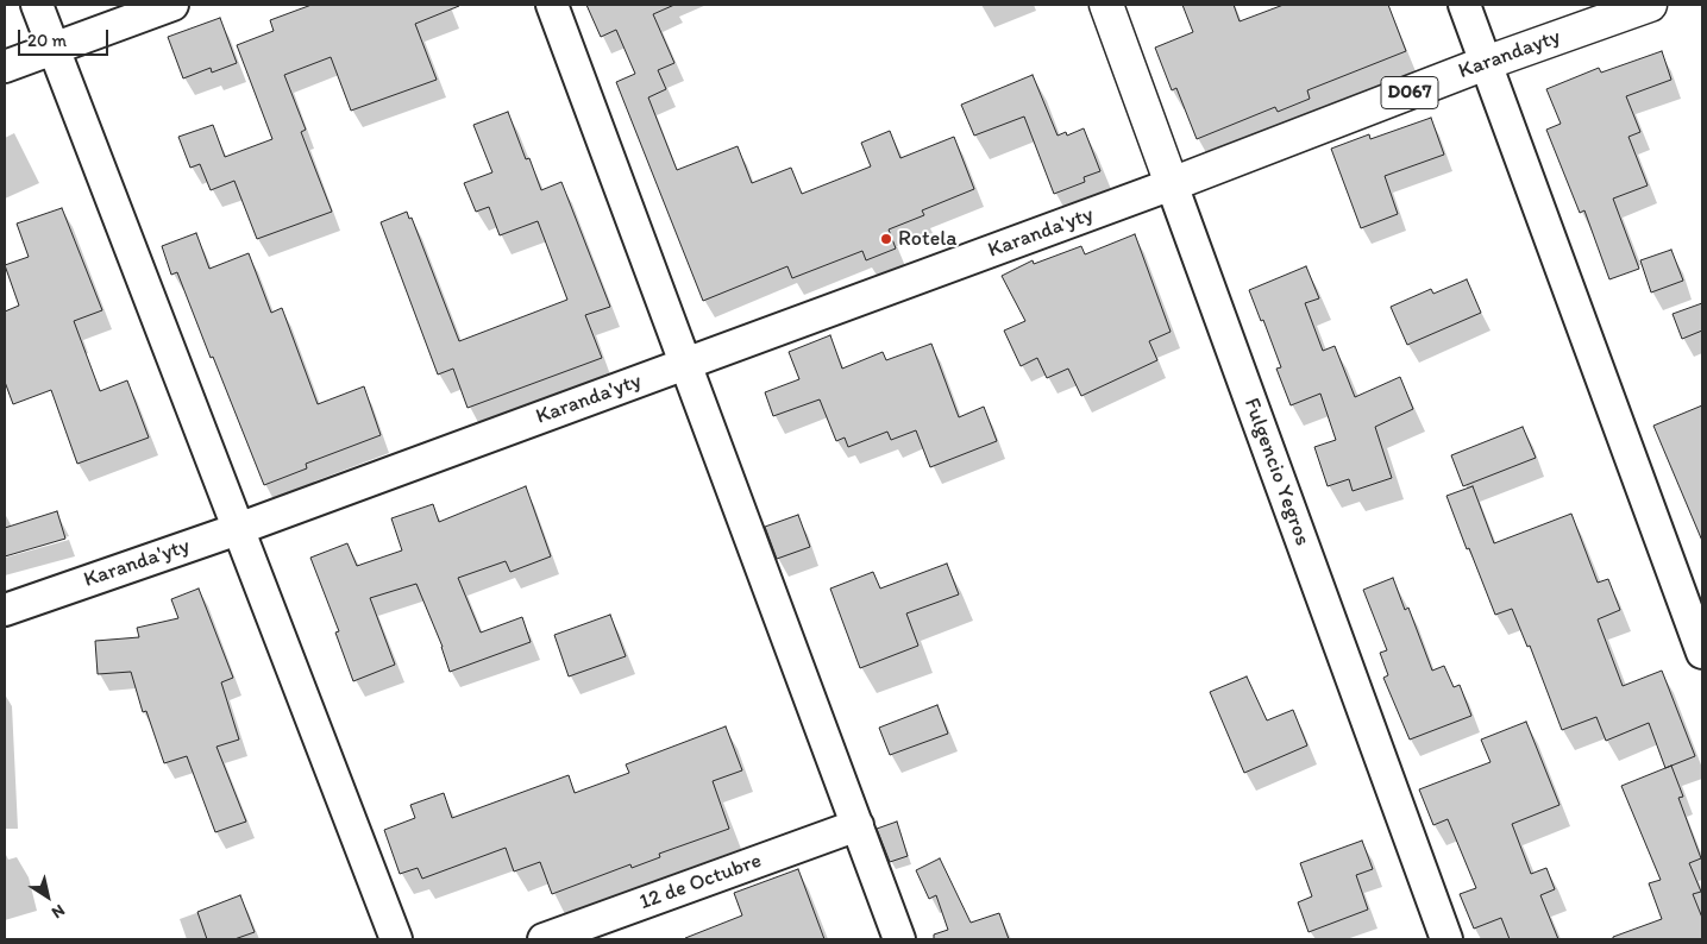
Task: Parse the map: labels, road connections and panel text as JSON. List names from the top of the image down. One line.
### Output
{"streets":{"main road":["Karandayty","D067","Fulgencio Yegros"],"street":["Karanda'yty","12 de Octubre"]},"crossings":[["Karandayty","Karanda'yty"],["Karandayty","Fulgencio Yegros"],["Karanda'yty","Fulgencio Yegros"]],"places":["Rotela"],"scale_bar":"20 m","north":"bottom right"}
